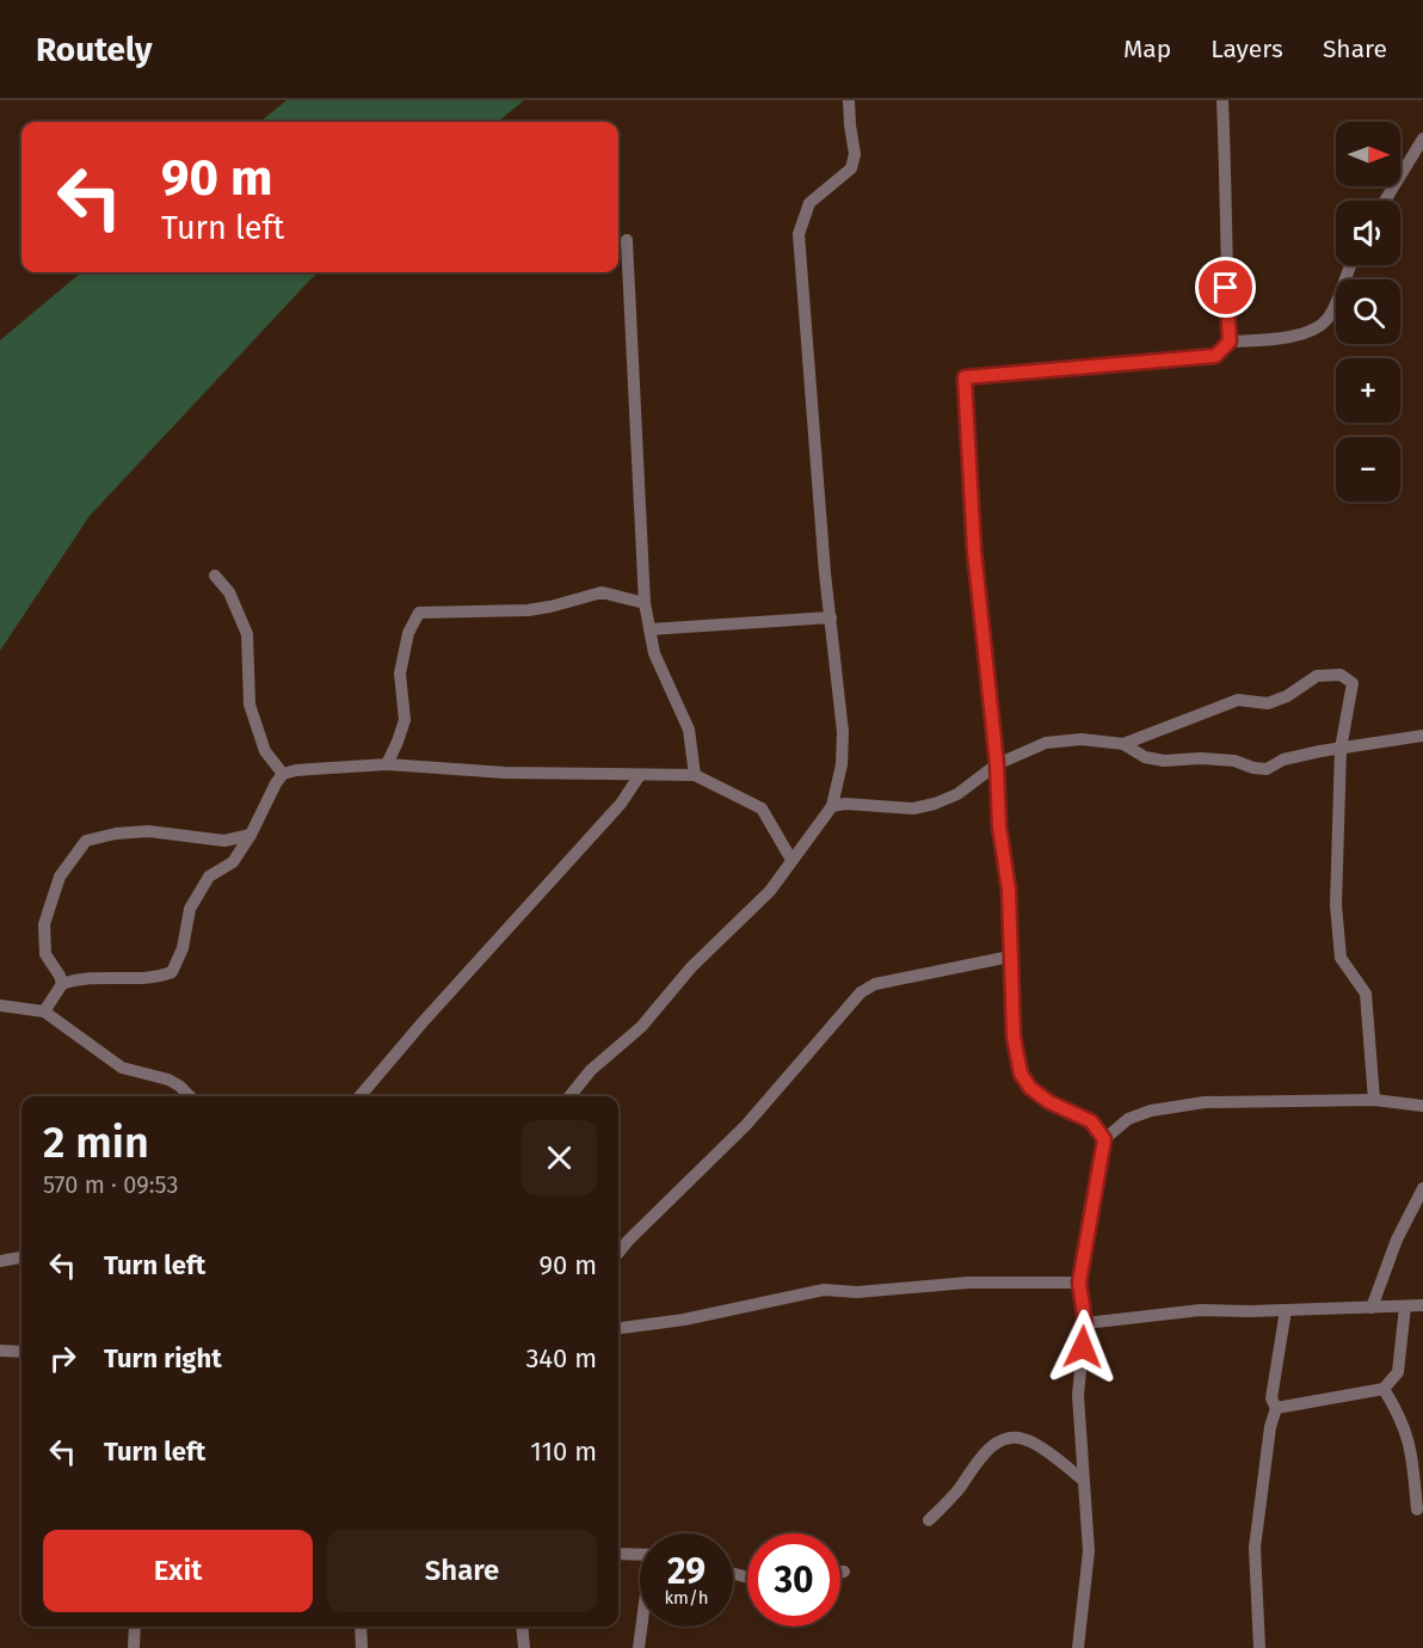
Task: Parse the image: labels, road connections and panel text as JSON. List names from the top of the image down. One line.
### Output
{"north":"right","page":{"header":"Routely","nav":["Map","Layers","Share"],"map_buttons":["+","−"],"turn":["90 m","Turn left"],"heading":["2 min","570 m · 09:53"],"list":[{"name":"Turn left","value":"90 m"},{"name":"Turn right","value":"340 m"},{"name":"Turn left","value":"110 m"}],"buttons":["Exit","Share"],"speed":"29 km/h","limit":"30"}}
